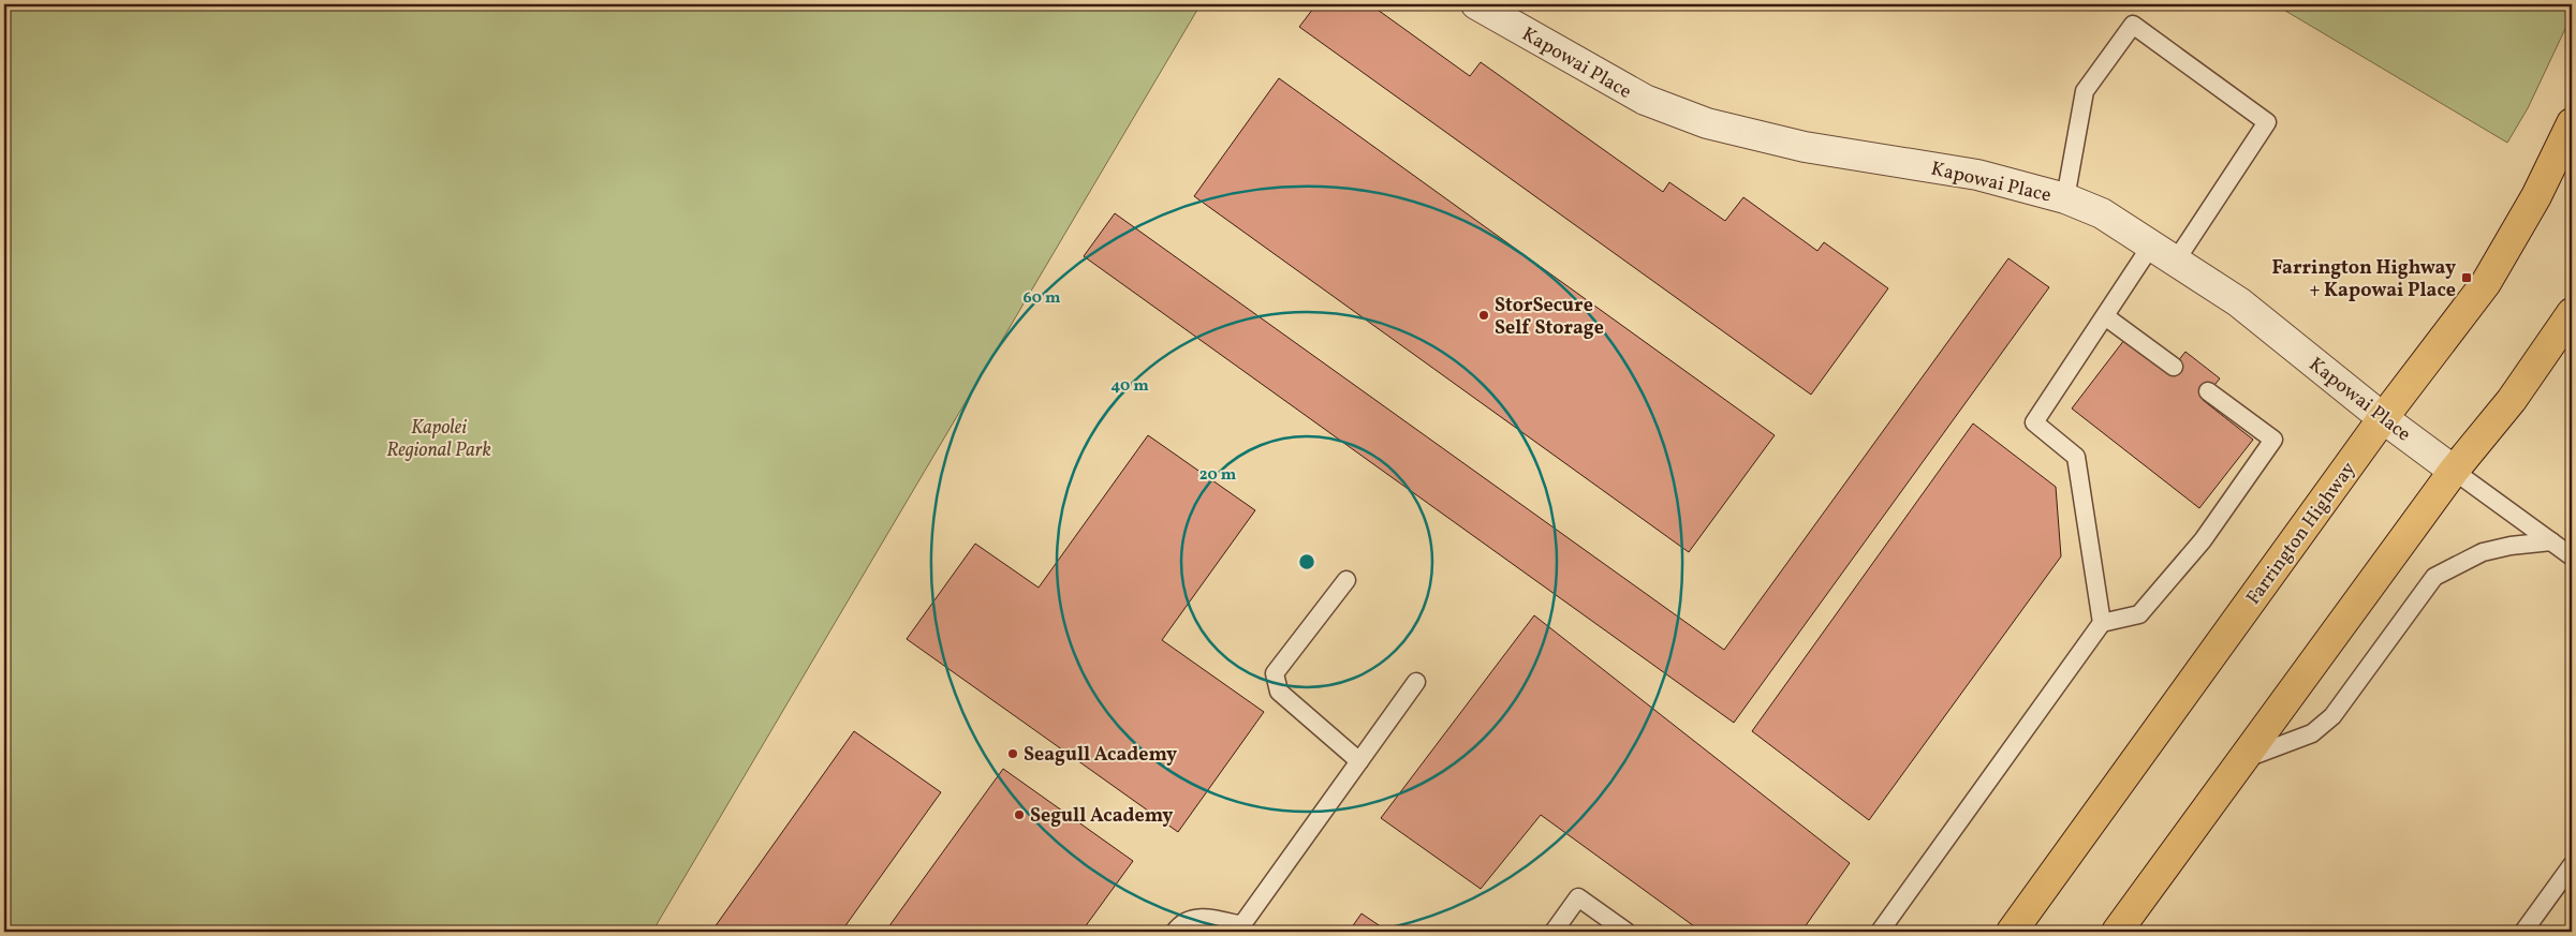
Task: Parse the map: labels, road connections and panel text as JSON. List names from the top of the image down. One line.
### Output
{"streets":{"main road":["Farrington Highway"],"street":["Kapowai Place"]},"crossings":[["Kapowai Place","Farrington Highway"]],"parks":["Kapolei Regional Park"],"places":{"transit":["Farrington Highway + Kapowai Place"],"other":["StorSecure Self Storage","Seagull Academy","Segull Academy"]},"rings":["60 m","40 m","20 m"]}
